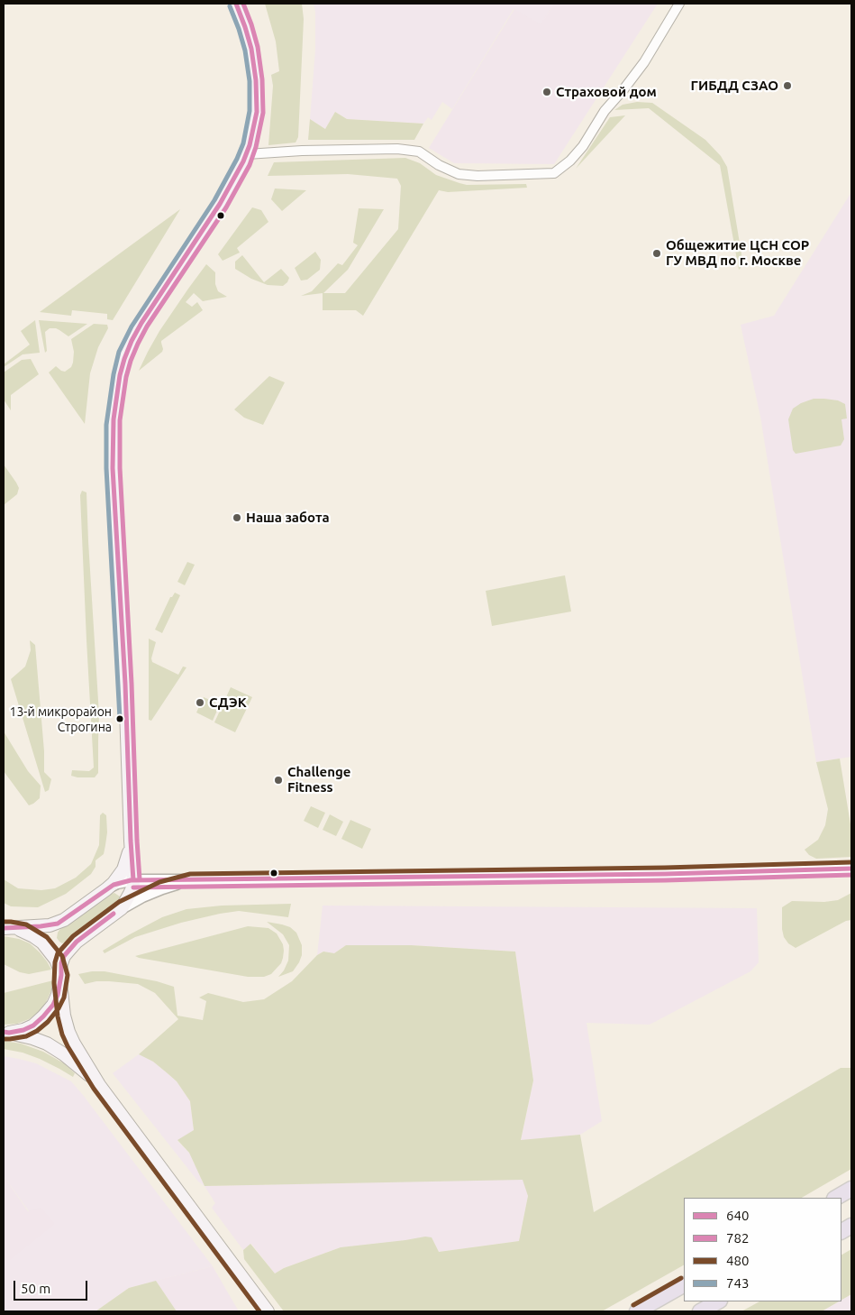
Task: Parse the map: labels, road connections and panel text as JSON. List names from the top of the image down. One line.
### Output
{"places":["ГИБДД СЗАО","Страховой дом","Общежитие ЦСН СОР ГУ МВД по г. Москве","Наша забота","СДЭК","13-й микрорайон Строгина","Challenge Fitness"],"lines":["transit line 640","transit line 782","transit line 743","transit line 480"],"legend":["640","782","480","743"],"scale_bar":"50 m"}
